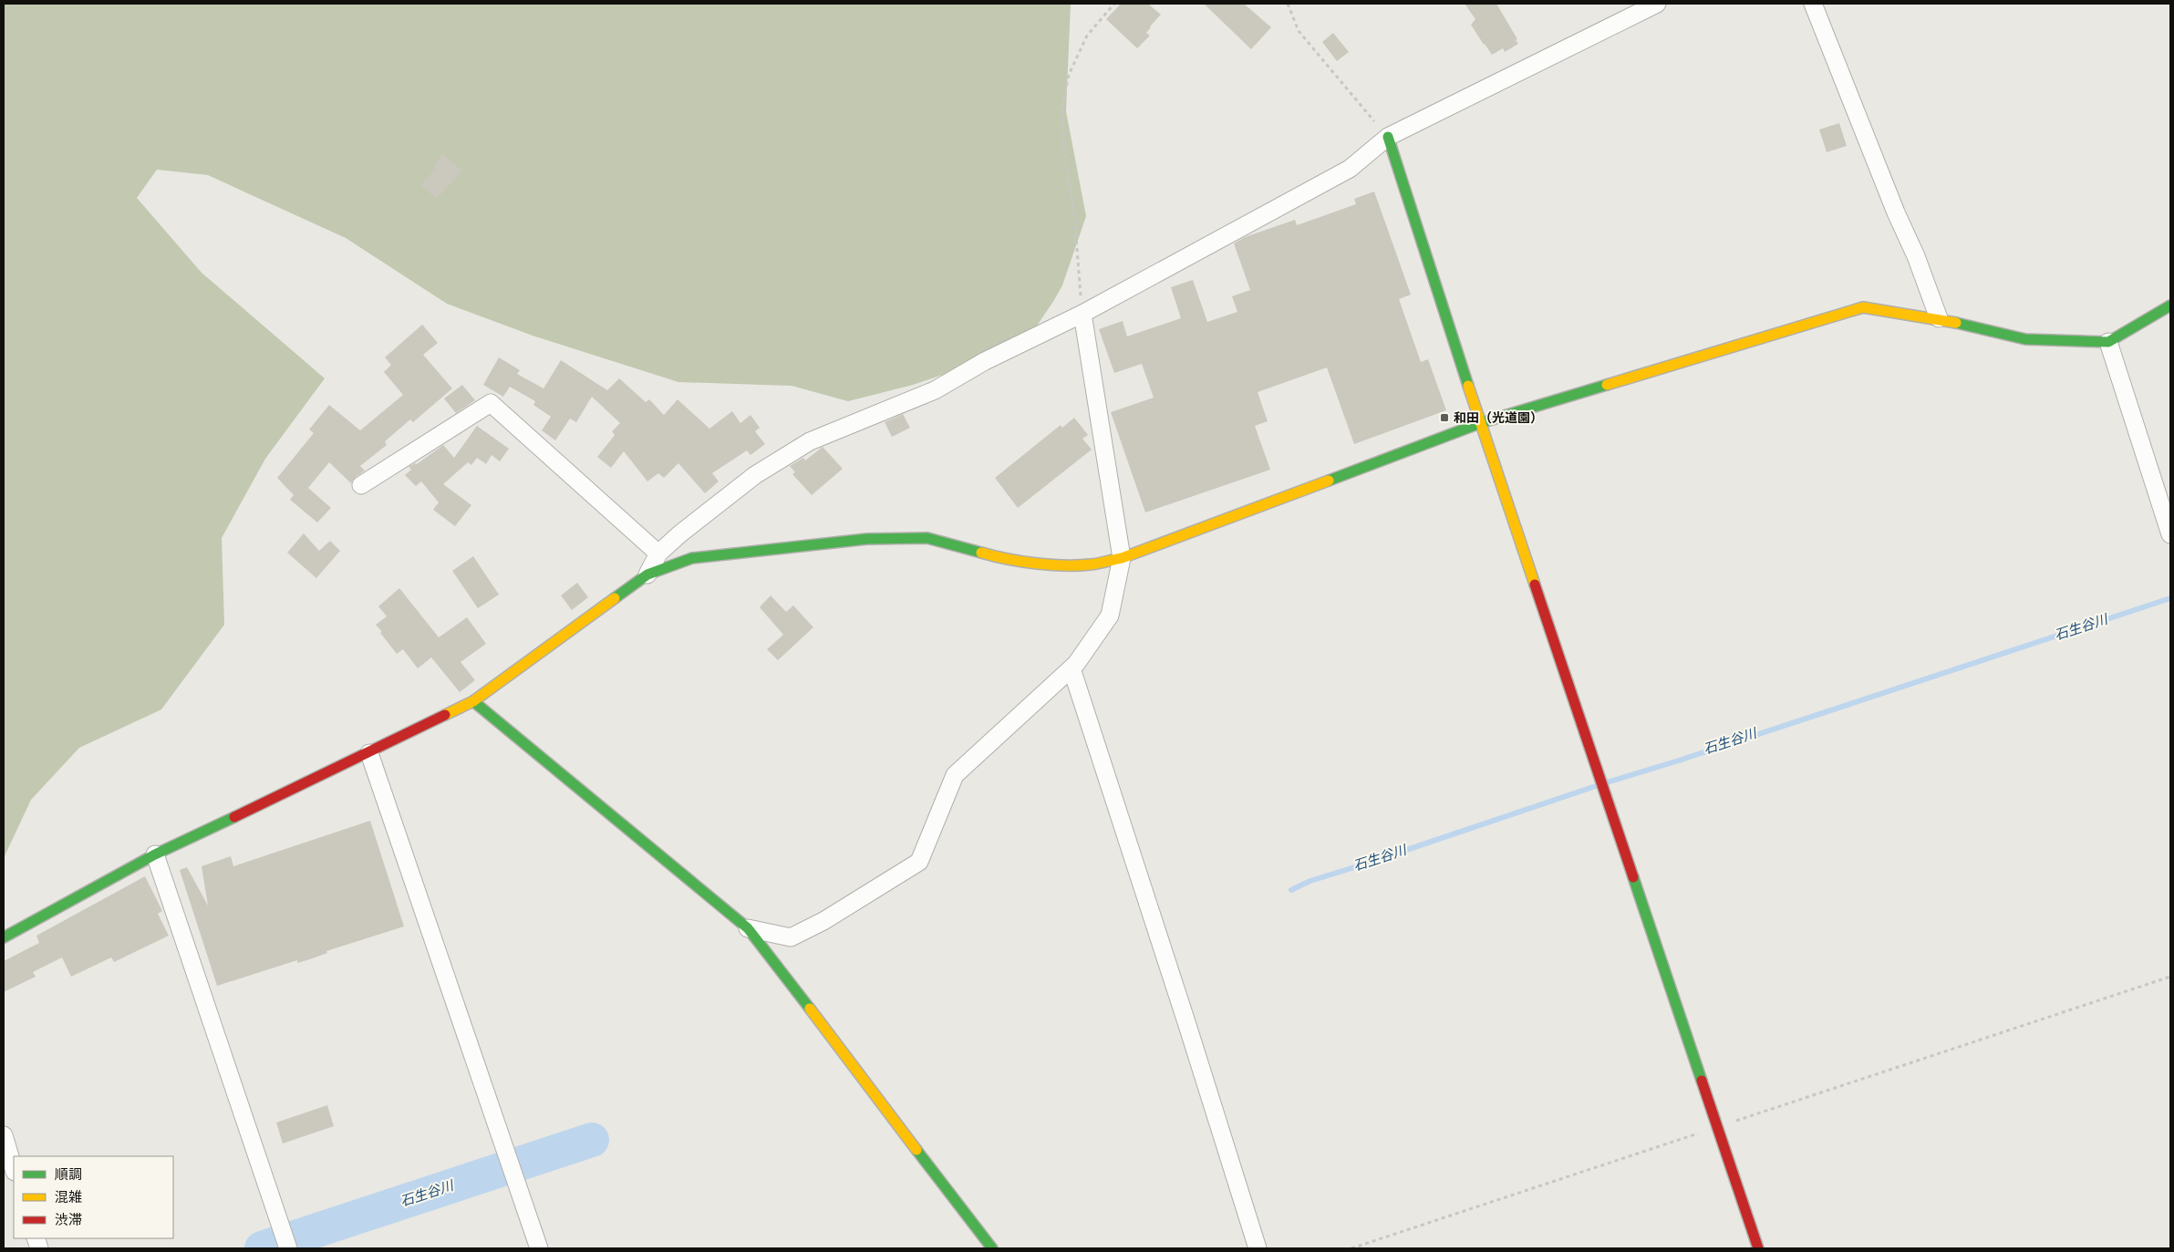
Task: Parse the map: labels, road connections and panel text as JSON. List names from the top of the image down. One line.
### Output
{"water":["石生谷川"],"places":{"transit":["和田（光道園）"]},"legend":["順調","混雑","渋滞"]}
